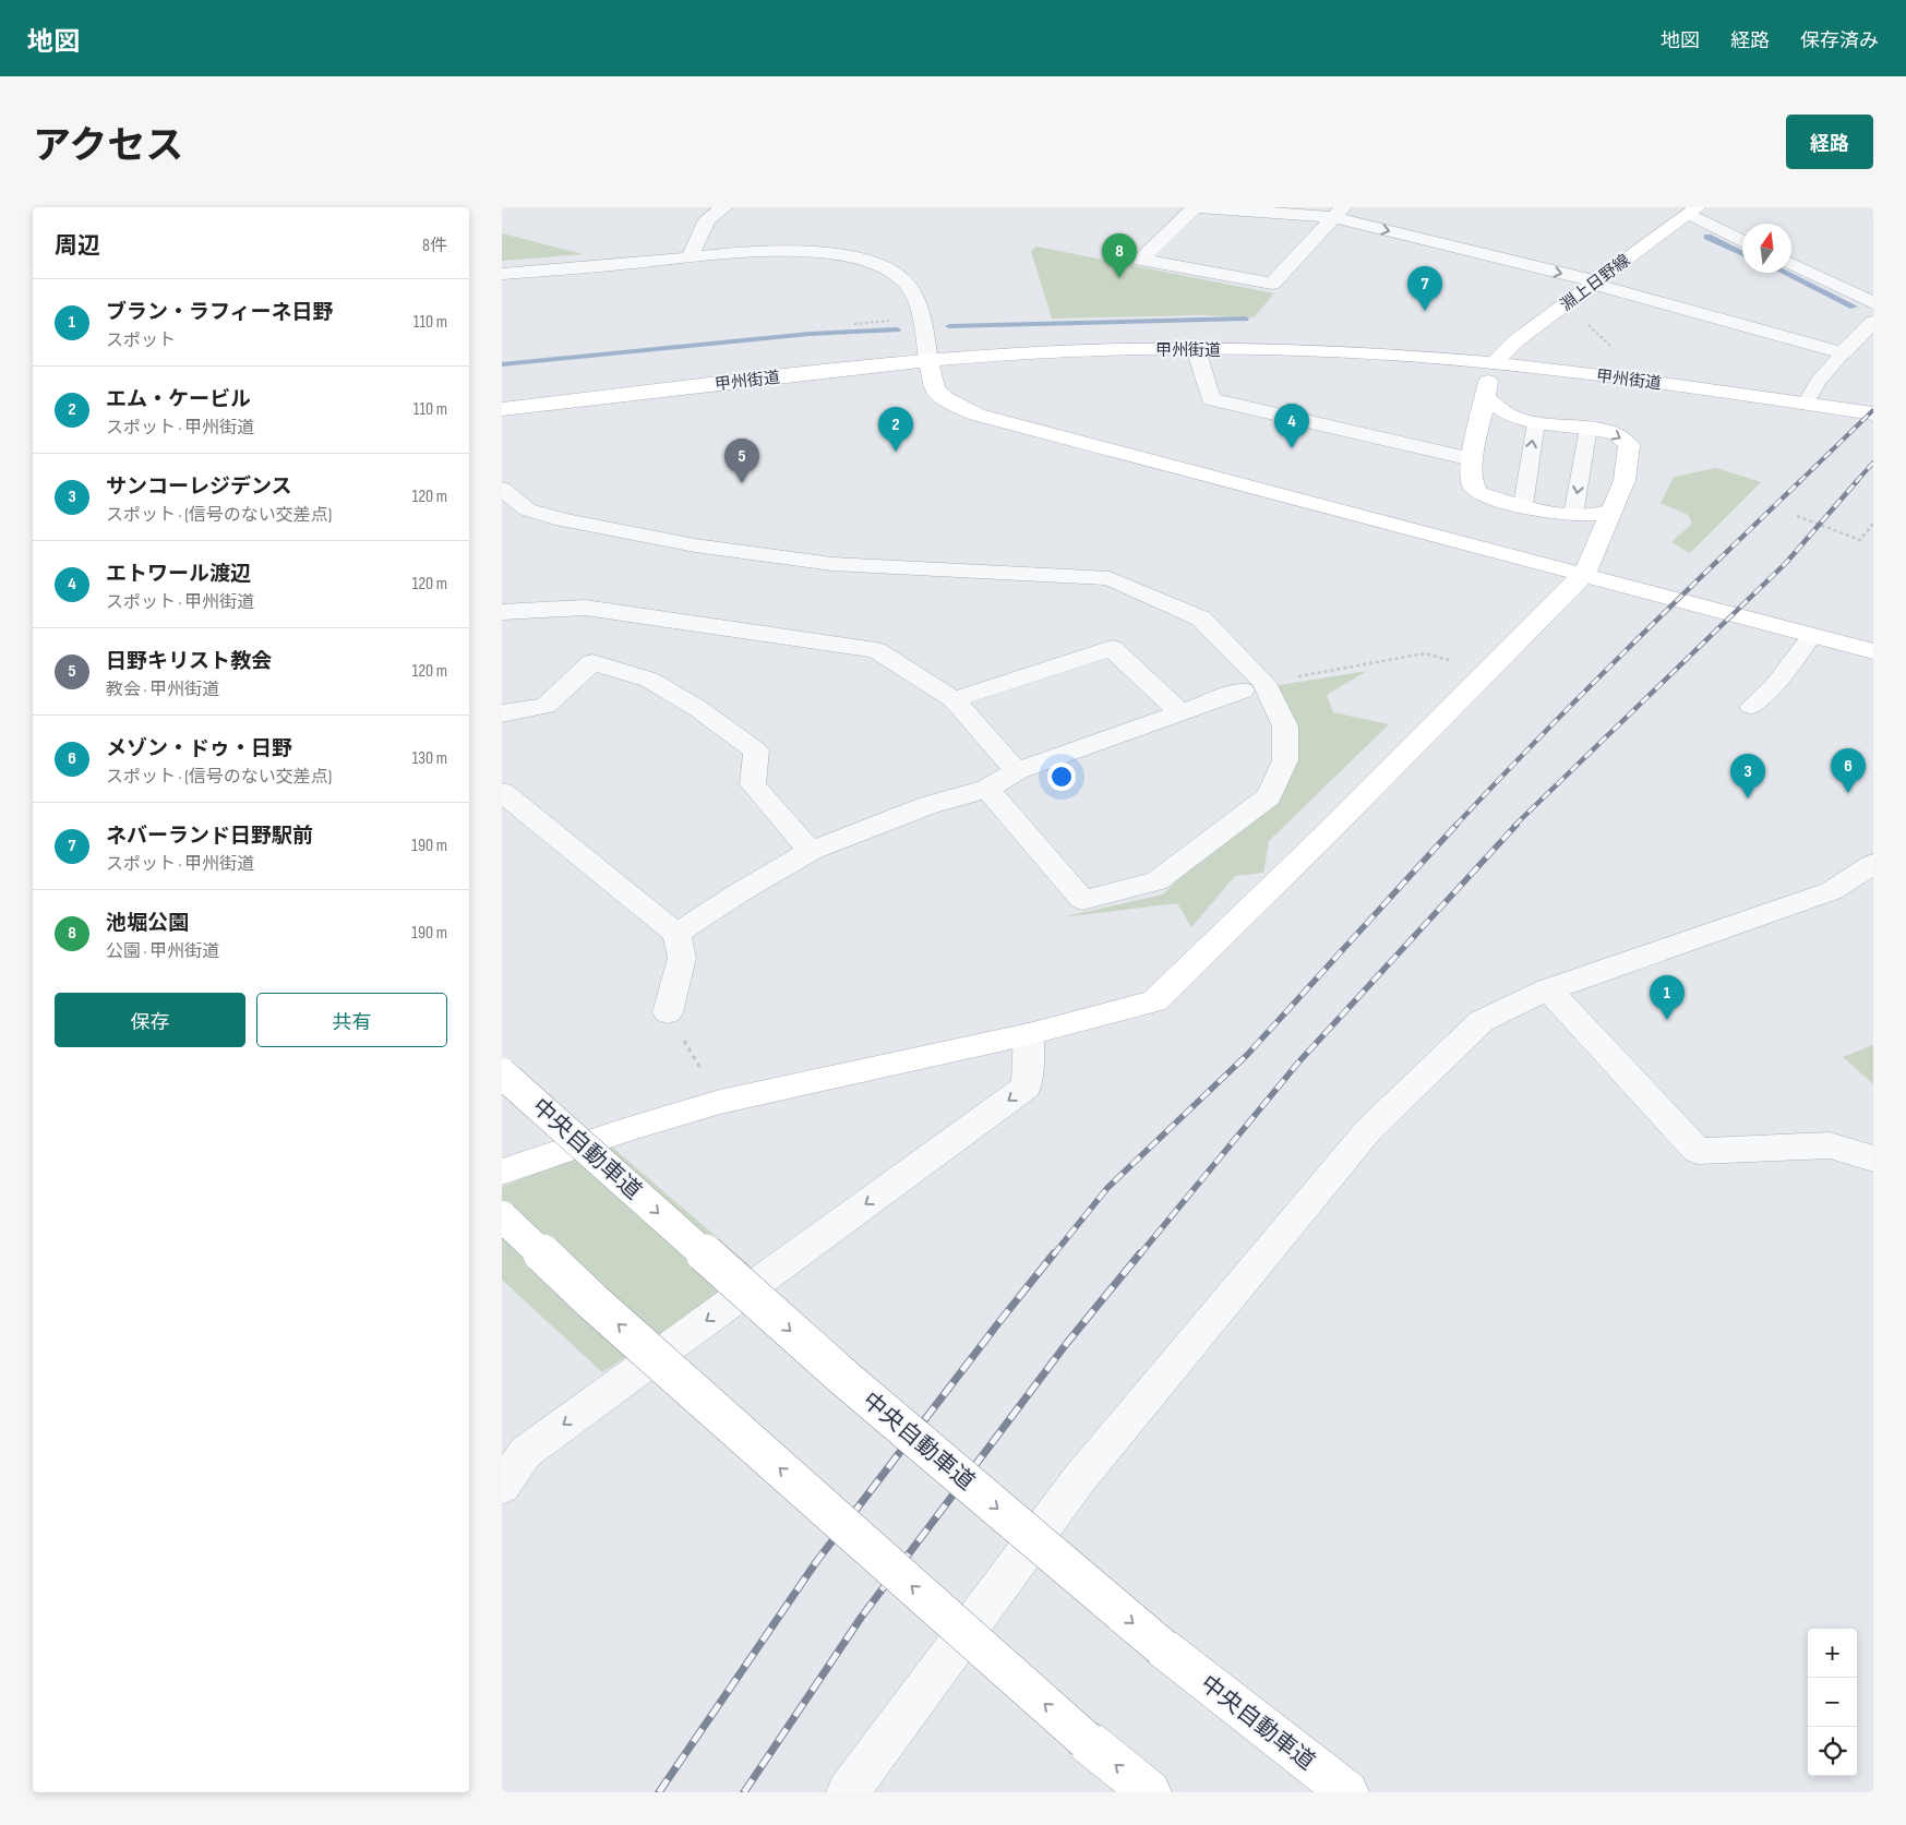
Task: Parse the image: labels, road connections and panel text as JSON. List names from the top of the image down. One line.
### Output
{"streets":{"main road":["淵上日野線","甲州街道","中央自動車道"]},"crossings":[["淵上日野線","甲州街道"]],"north":"top","page":{"header":"地図","nav":["地図","経路","保存済み"],"title":"アクセス","buttons":["経路",["保存","共有"]],"heading":["周辺","8件"],"pins":["8","7","4","2","5","6","3","1"],"list":[{"mark":"1","name":"ブラン・ラフィーネ日野","note":"スポット","value":"110 m"},{"mark":"2","name":"エム・ケービル","note":"スポット · 甲州街道","value":"110 m"},{"mark":"3","name":"サンコーレジデンス","note":"スポット · (信号のない交差点)","value":"120 m"},{"mark":"4","name":"エトワール渡辺","note":"スポット · 甲州街道","value":"120 m"},{"mark":"5","name":"日野キリスト教会","note":"教会 · 甲州街道","value":"120 m"},{"mark":"6","name":"メゾン・ドゥ・日野","note":"スポット · (信号のない交差点)","value":"130 m"},{"mark":"7","name":"ネバーランド日野駅前","note":"スポット · 甲州街道","value":"190 m"},{"mark":"8","name":"池堀公園","note":"公園 · 甲州街道","value":"190 m"}],"map_buttons":["+","−"]}}
